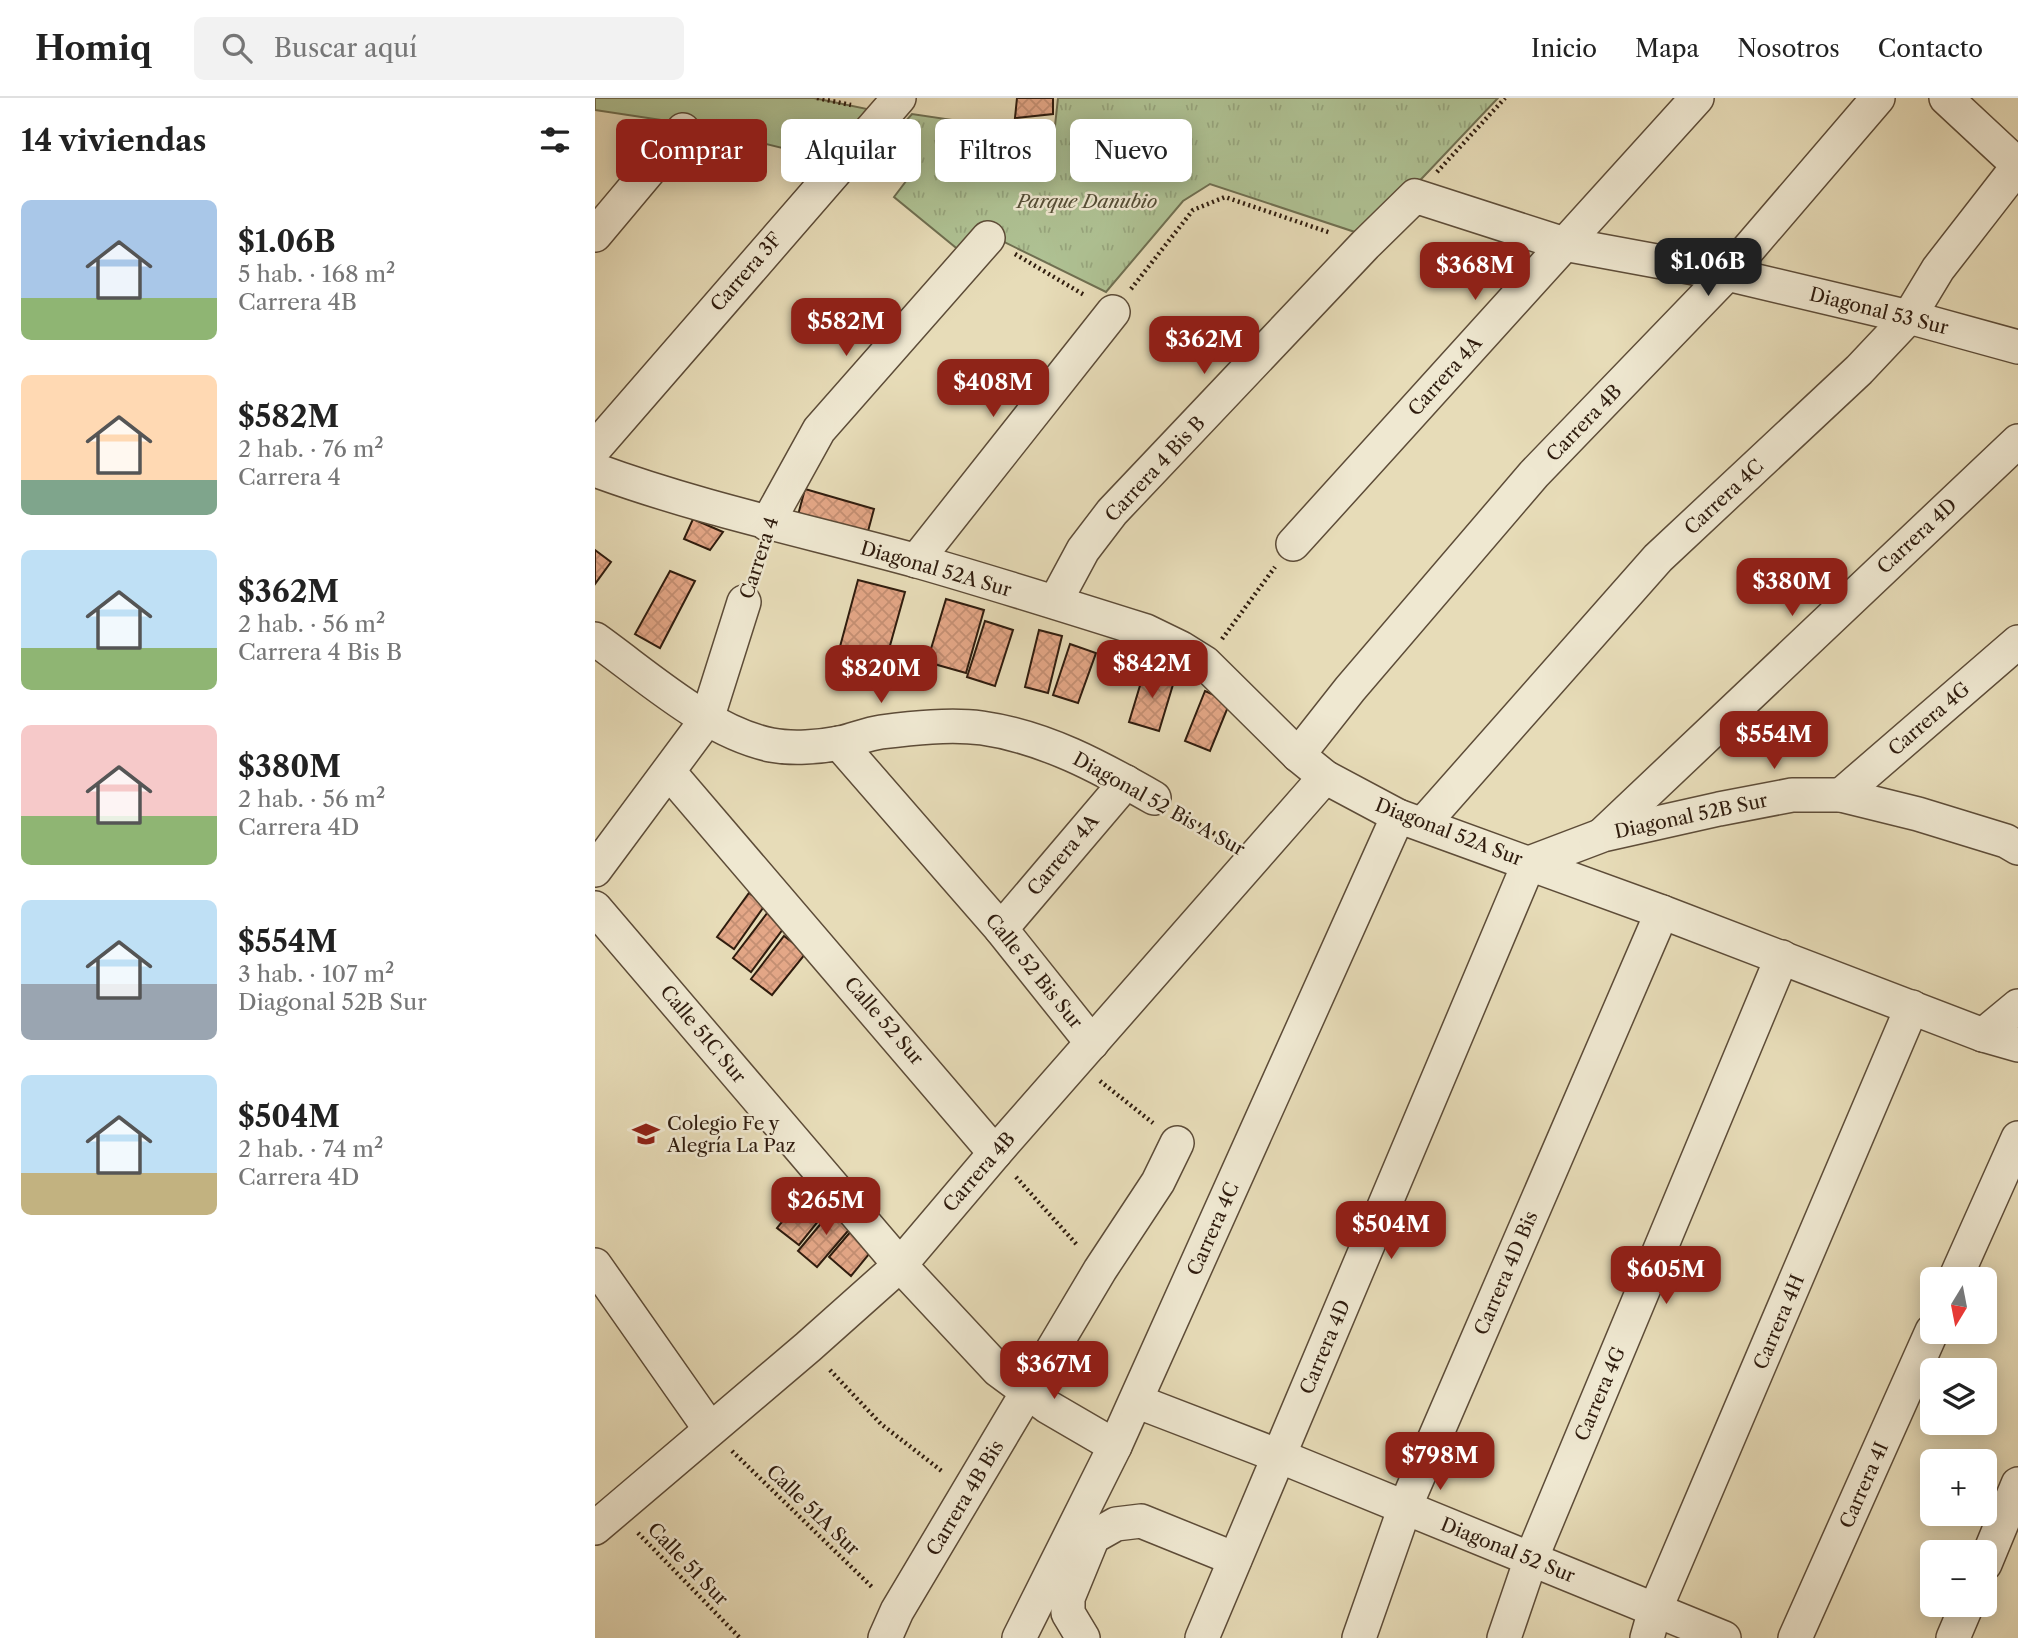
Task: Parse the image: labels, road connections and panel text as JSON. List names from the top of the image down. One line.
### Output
{"streets":{"street":["Carrera 3F","Diagonal 53 Sur","Carrera 4A","Carrera 4B","Carrera 4 Bis B","Carrera 4C","Carrera 4D","Carrera 4","Diagonal 52A Sur","Carrera 4G","Diagonal 52 Bis A Sur","Diagonal 52B Sur","Calle 52 Bis Sur","Calle 52 Sur","Calle 51C Sur","Carrera 4D Bis","Carrera 4H","Carrera 4I","Carrera 4B Bis","Diagonal 52 Sur"],"path":["Calle 51A Sur","Calle 51 Sur"]},"crossings":[["Diagonal 53 Sur","Carrera 4A"],["Diagonal 53 Sur","Carrera 4B"],["Diagonal 53 Sur","Carrera 4 Bis B"],["Diagonal 53 Sur","Carrera 4C"],["Carrera 4A","Diagonal 52 Bis A Sur"],["Carrera 4A","Calle 52 Bis Sur"],["Carrera 4B","Diagonal 52A Sur"],["Carrera 4B","Diagonal 52 Bis A Sur"],["Carrera 4B","Calle 52 Bis Sur"],["Carrera 4B","Calle 52 Sur"],["Carrera 4B","Calle 51C Sur"],["Carrera 4B","Calle 51A Sur"],["Carrera 4B","Calle 51 Sur"],["Carrera 4 Bis B","Diagonal 52A Sur"],["Carrera 4C","Diagonal 52A Sur"],["Carrera 4C","Calle 51C Sur"],["Carrera 4C","Diagonal 52 Sur"],["Carrera 4D","Diagonal 52A Sur"],["Carrera 4D","Diagonal 52B Sur"],["Carrera 4D","Diagonal 52 Sur"],["Carrera 4","Diagonal 52A Sur"],["Carrera 4","Diagonal 52 Bis A Sur"],["Carrera 4","Calle 52 Sur"],["Diagonal 52A Sur","Carrera 4G"],["Diagonal 52A Sur","Diagonal 52B Sur"],["Diagonal 52A Sur","Carrera 4D Bis"],["Diagonal 52A Sur","Carrera 4H"],["Carrera 4G","Diagonal 52B Sur"],["Carrera 4G","Diagonal 52 Sur"],["Diagonal 52 Bis A Sur","Calle 52 Bis Sur"],["Calle 52 Bis Sur","Carrera 4B Bis"],["Calle 51C Sur","Carrera 4B Bis"],["Carrera 4D Bis","Diagonal 52 Sur"],["Carrera 4H","Diagonal 52 Sur"],["Carrera 4B Bis","Calle 51A Sur"]],"parks":["Parque Danubio"],"places":{"school or university":["Colegio Fe y Alegría La Paz"]},"north":"bottom","page":{"header":"Homiq","search":"Buscar aquí","nav":["Inicio","Mapa","Nosotros","Contacto"],"heading":"14 viviendas","chip":["Comprar","Alquilar","Filtros","Nuevo"],"list":[{"name":"$1.06B","note":"5 hab. · 168 m² · Carrera 4B"},{"name":"$582M","note":"2 hab. · 76 m² · Carrera 4"},{"name":"$362M","note":"2 hab. · 56 m² · Carrera 4 Bis B"},{"name":"$380M","note":"2 hab. · 56 m² · Carrera 4D"},{"name":"$554M","note":"3 hab. · 107 m² · Diagonal 52B Sur"},{"name":"$504M","note":"2 hab. · 74 m² · Carrera 4D"}],"price":["$1.06B","$368M","$582M","$362M","$408M","$380M","$842M","$820M","$554M","$265M","$504M","$605M","$367M","$798M"],"map_buttons":["+","−"]}}
